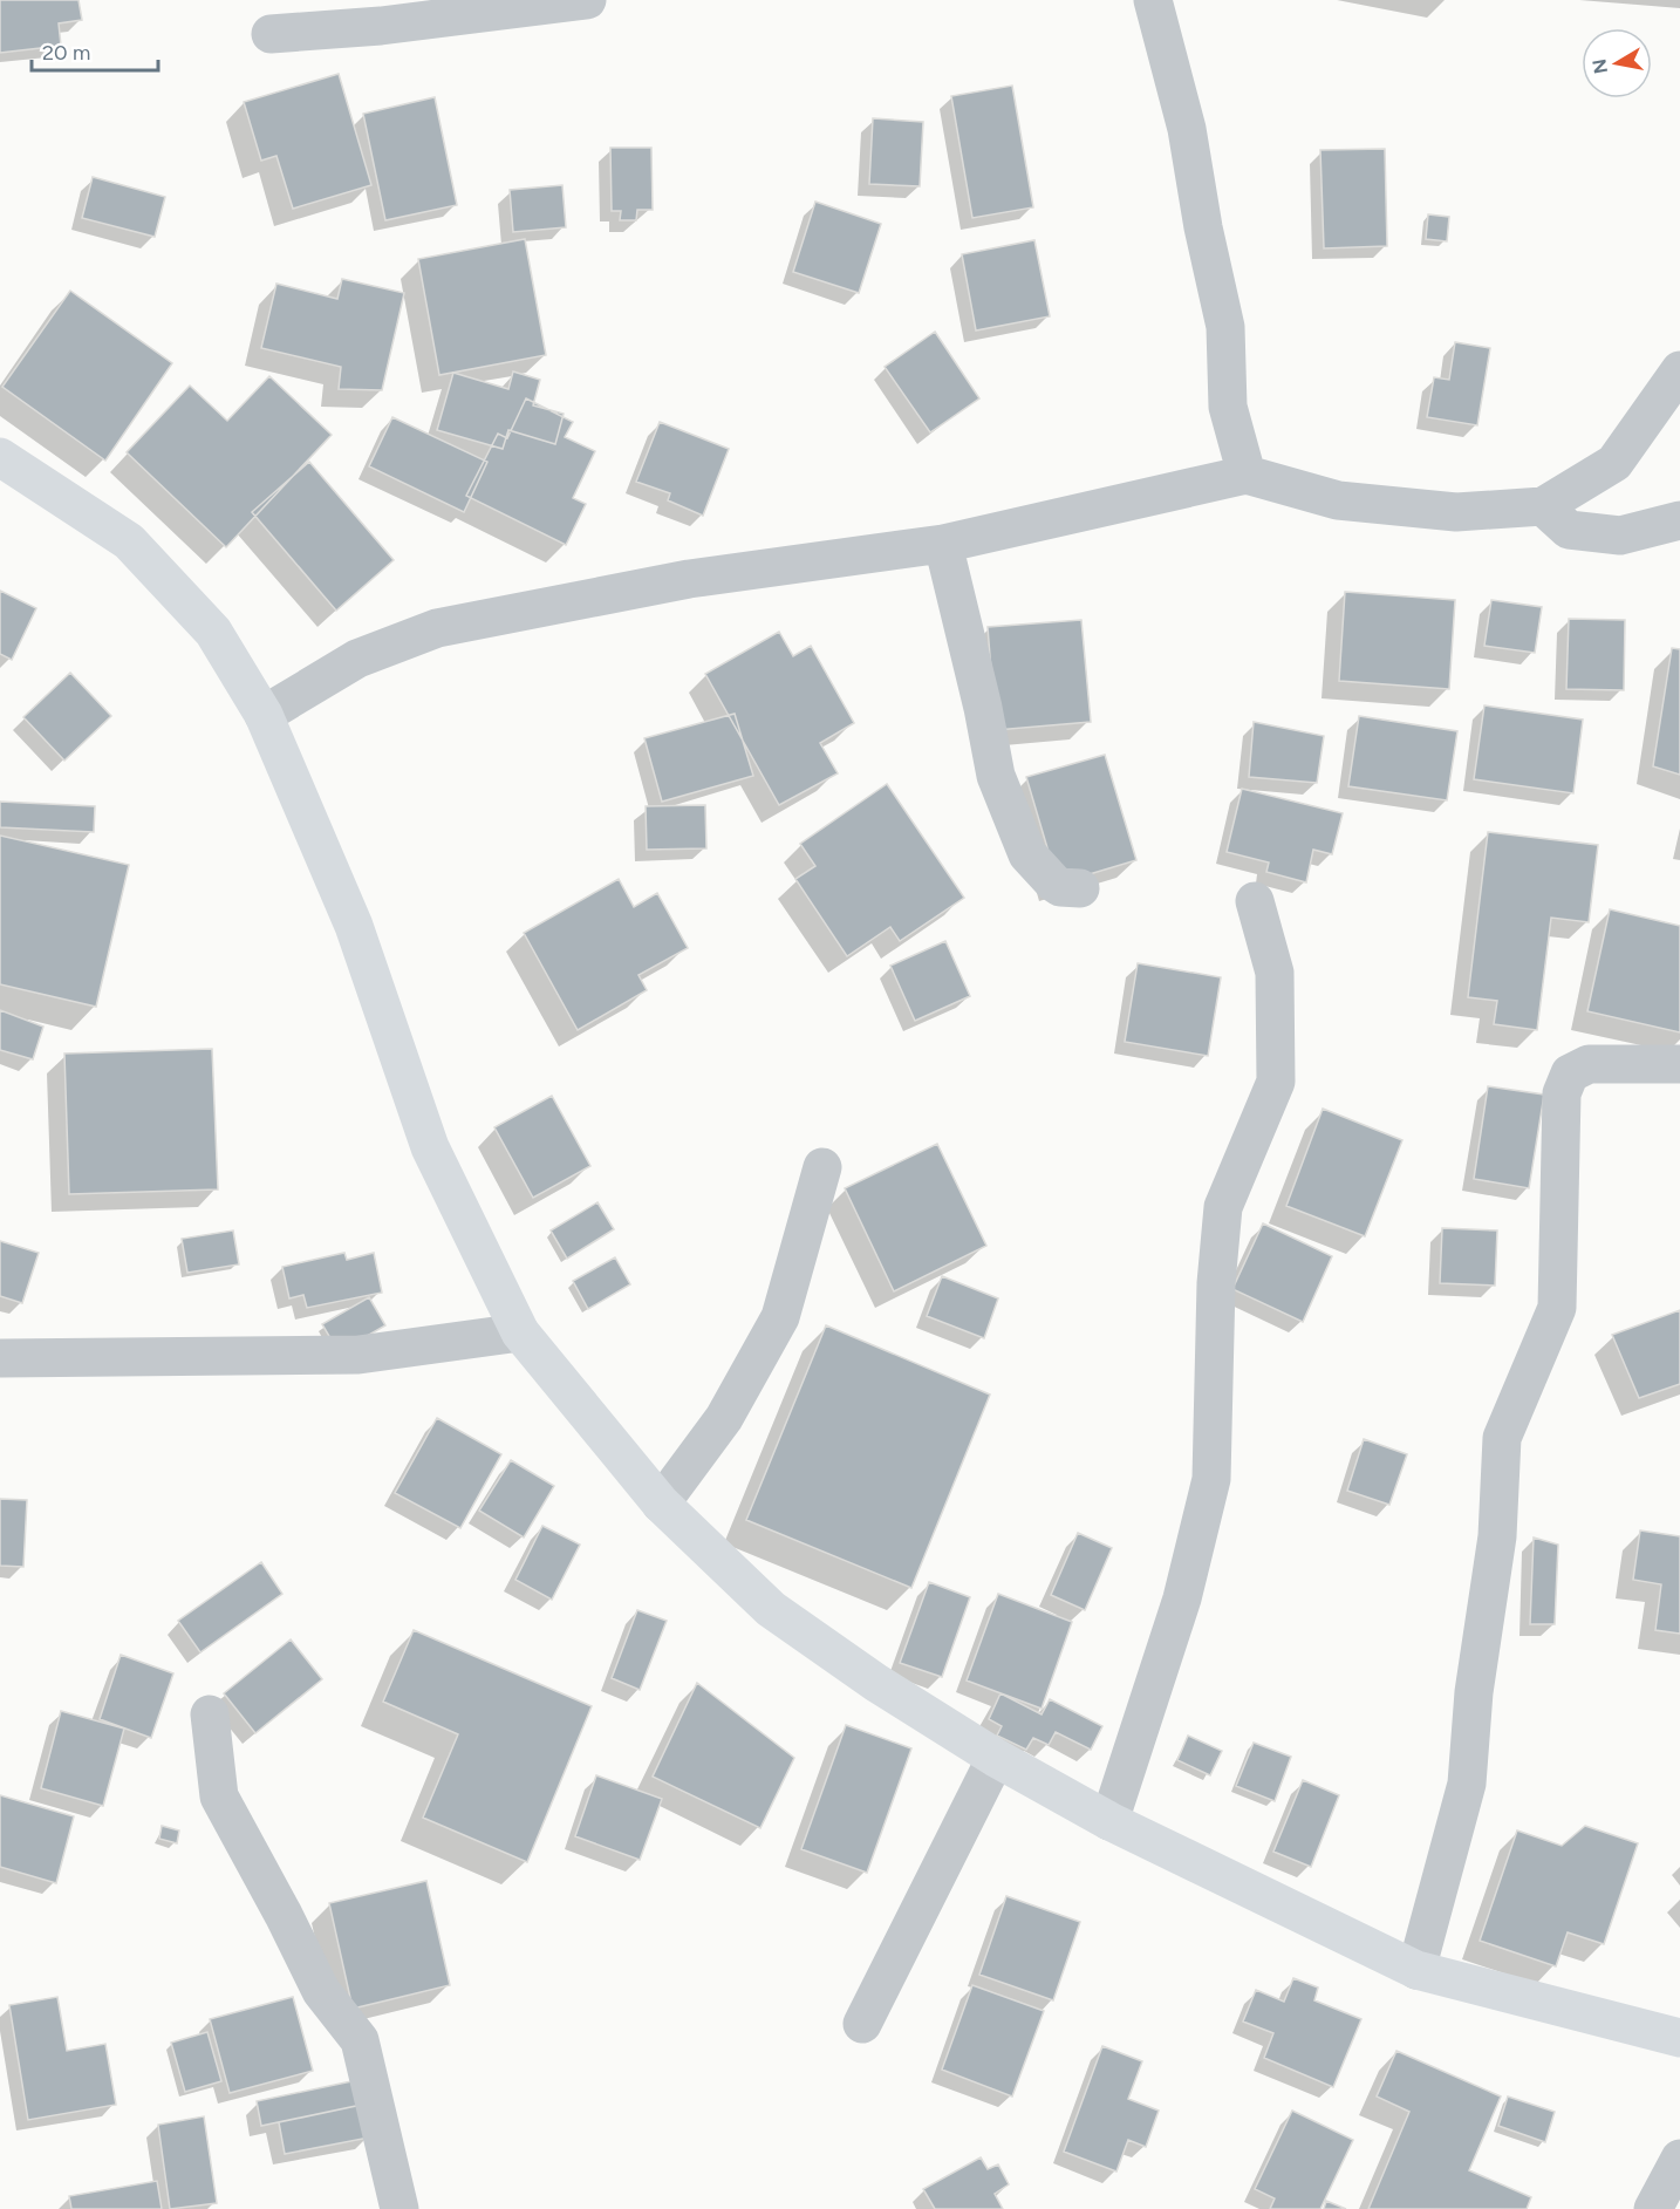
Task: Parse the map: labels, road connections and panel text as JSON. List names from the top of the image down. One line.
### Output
{"scale_bar":"20 m","north":"left"}
